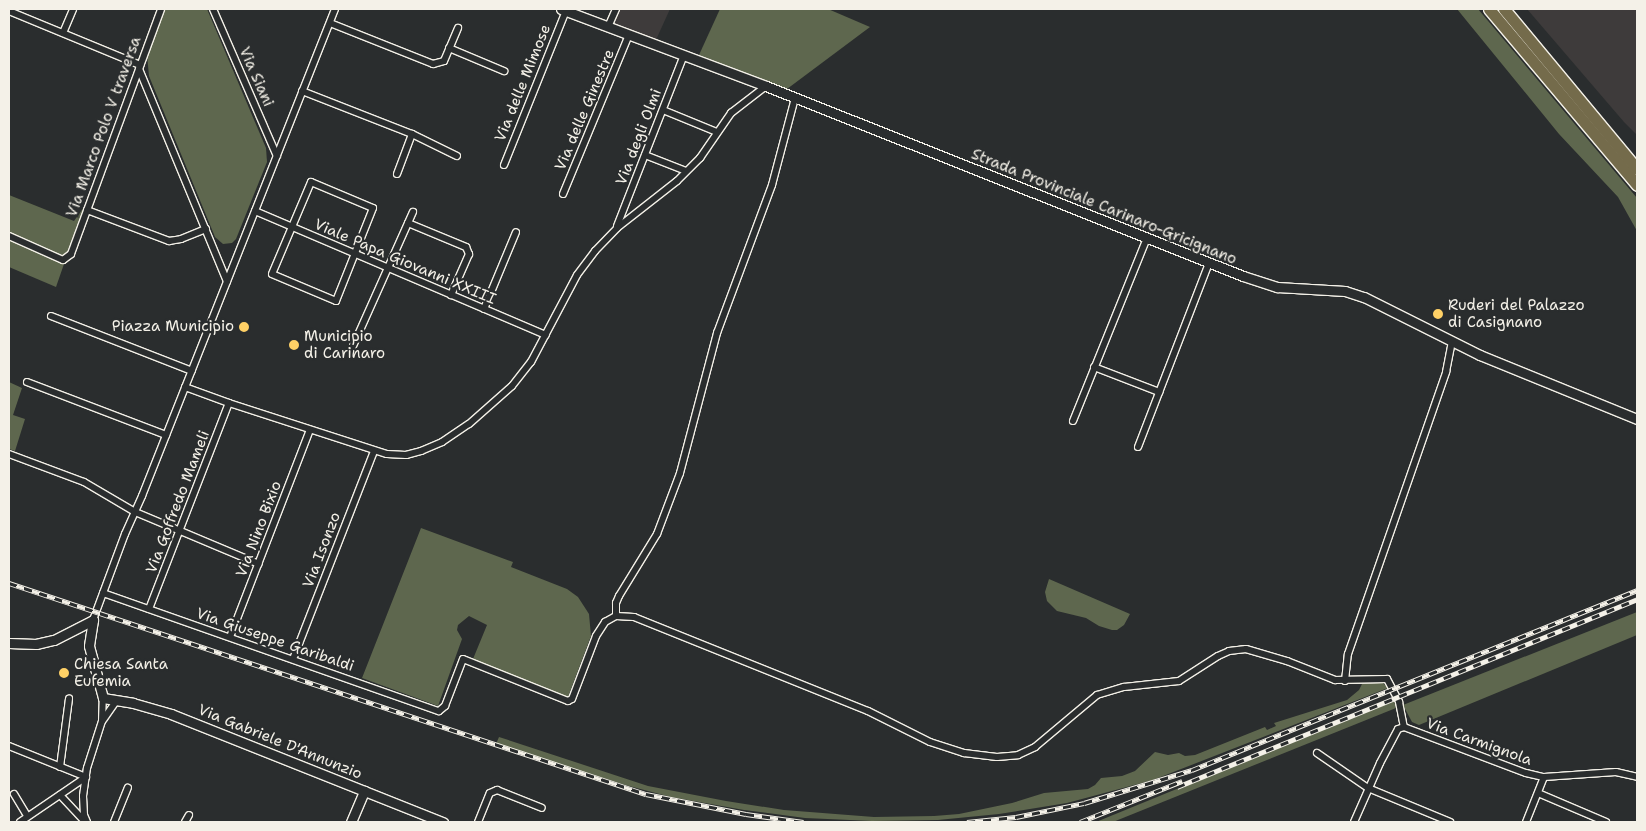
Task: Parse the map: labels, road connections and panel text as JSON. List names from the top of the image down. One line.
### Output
{"streets":{"street":["Via Siani","Via delle Mimose","Via delle Ginestre","Via Marco Polo V traversa","Via degli Olmi","Strada Provinciale Carinaro-Gricignano","Viale Papa Giovanni XXIII","Via Goffredo Mameli","Via Nino Bixio","Via Isonzo","Via Giuseppe Garibaldi","Via Gabriele D'Annunzio","Via Carmignola"]},"crossings":[["Via delle Mimose","Strada Provinciale Carinaro-Gricignano"],["Via delle Ginestre","Strada Provinciale Carinaro-Gricignano"],["Via degli Olmi","Strada Provinciale Carinaro-Gricignano"],["Via Goffredo Mameli","Via Giuseppe Garibaldi"],["Via Nino Bixio","Via Giuseppe Garibaldi"],["Via Isonzo","Via Giuseppe Garibaldi"],["Via Giuseppe Garibaldi","Via Carmignola"]],"places":["Ruderi del Palazzo di Casignano","Piazza Municipio","Municipio di Carinaro","Chiesa Santa Eufemia"]}
